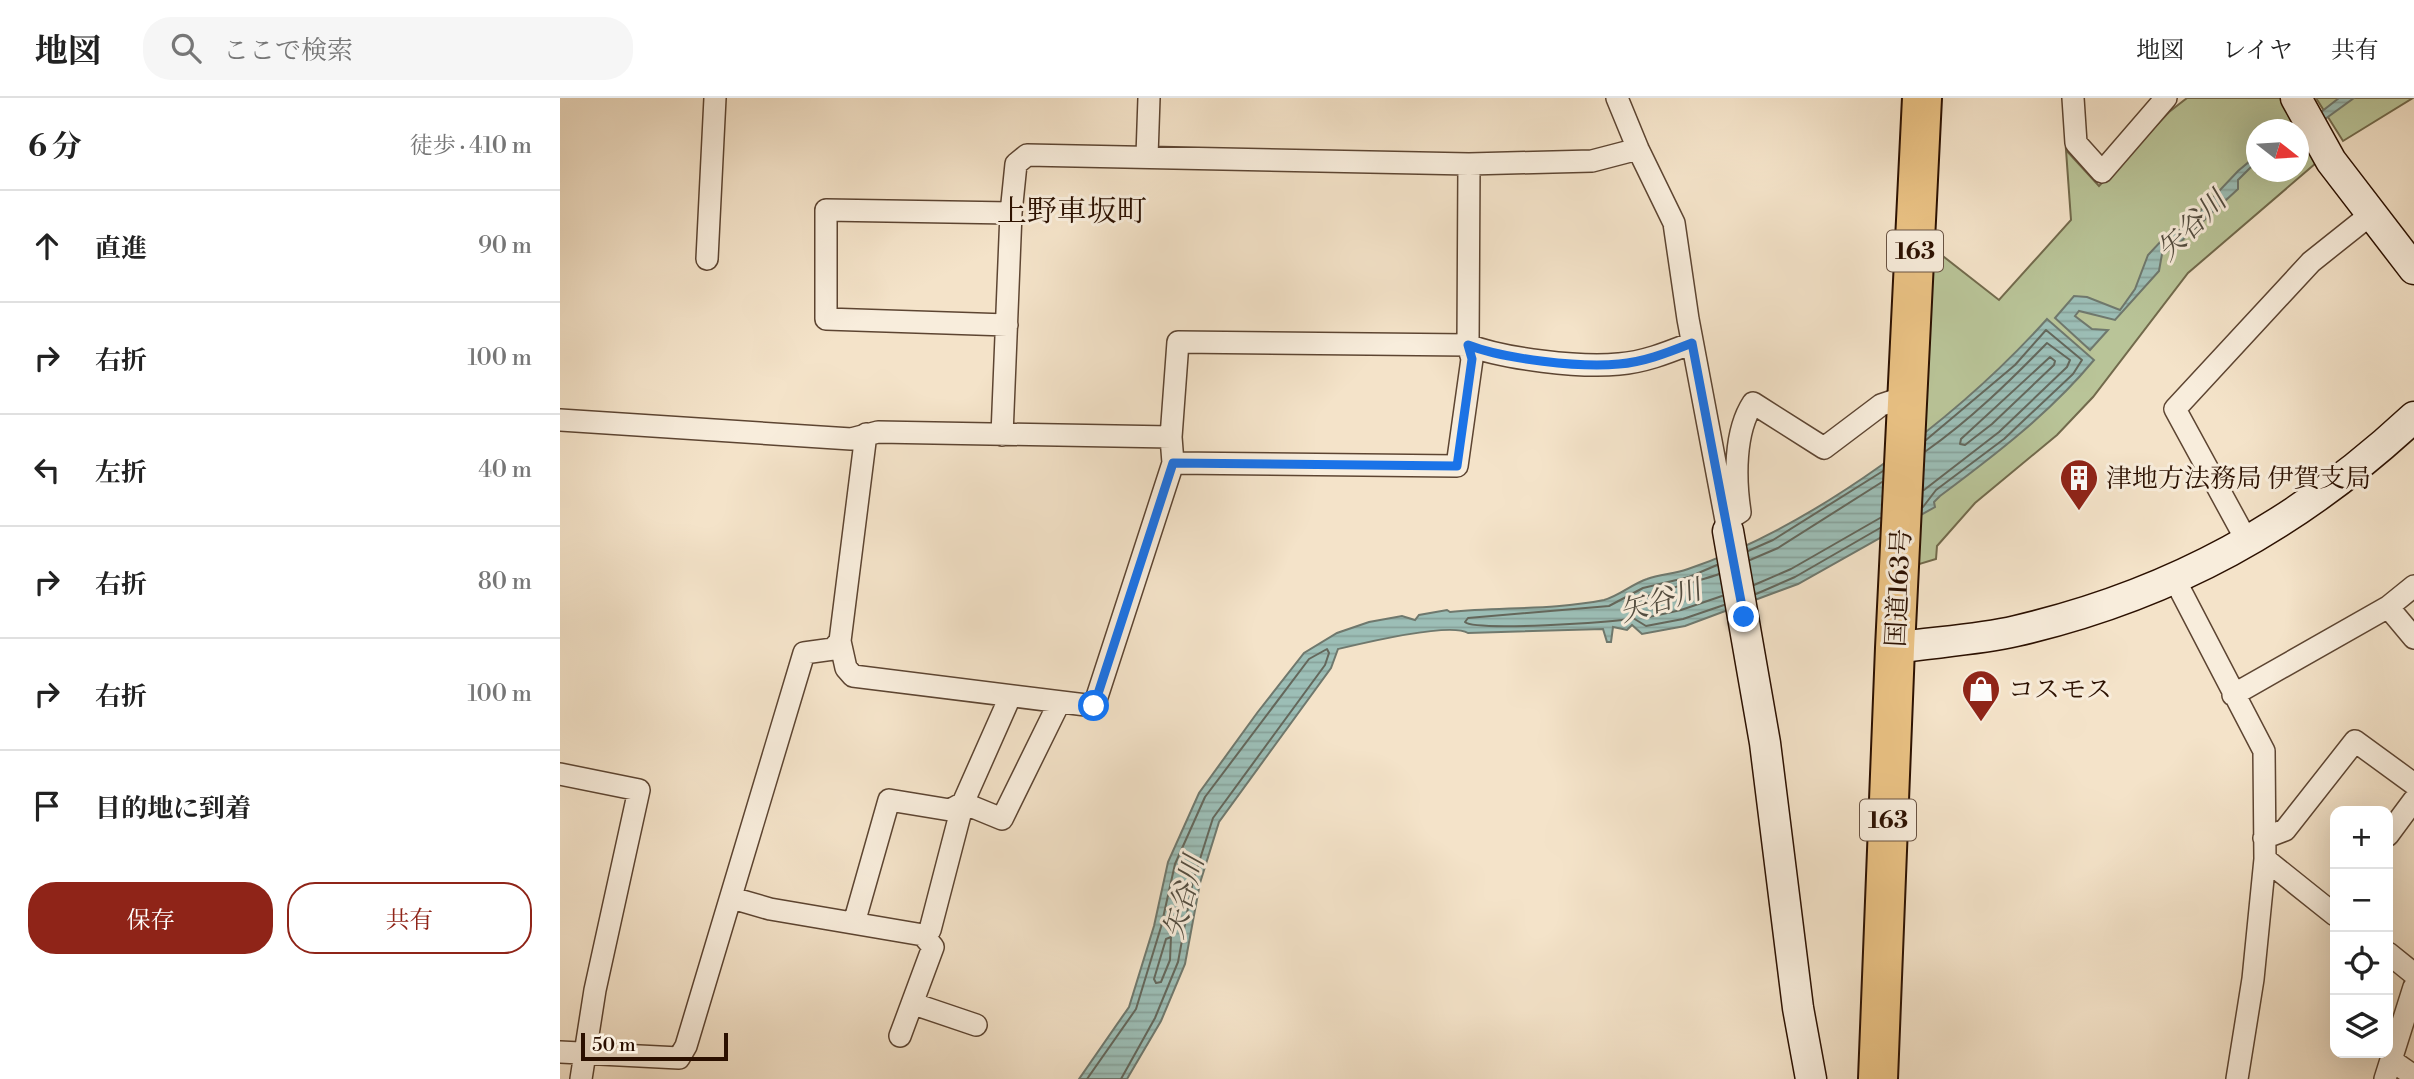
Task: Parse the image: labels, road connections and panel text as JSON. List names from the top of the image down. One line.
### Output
{"streets":{"highway":["163","国道163号"]},"districts":["上野車坂町"],"water":["矢谷川"],"places":{"building":["津地方法務局 伊賀支局"],"shop":["コスモス"]},"scale_bar":"50 m","north":"right","page":{"header":"地図","search":"ここで検索","nav":["地図","レイヤ","共有"],"heading":["6 分","徒歩 · 410 m"],"list":[["直進","90 m"],["右折","100 m"],["左折","40 m"],["右折","80 m"],["右折","100 m"],"目的地に到着"],"map_buttons":["+","−"],"buttons":["保存","共有"],"scale":"50 m"}}
